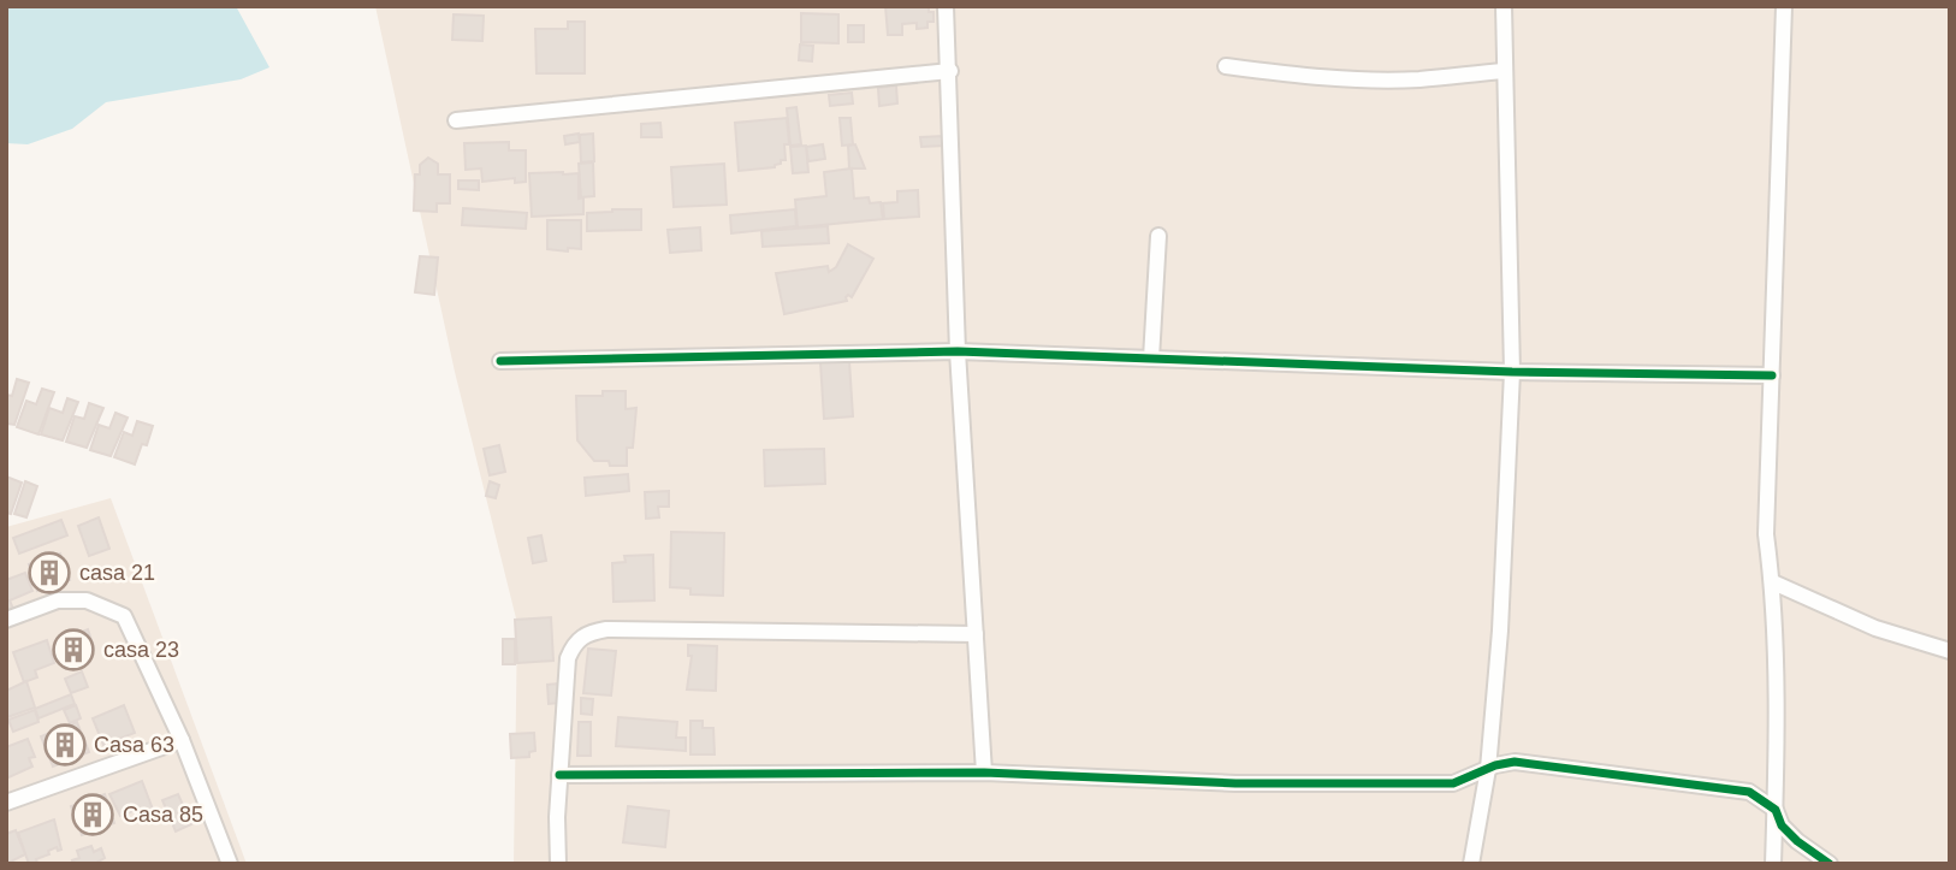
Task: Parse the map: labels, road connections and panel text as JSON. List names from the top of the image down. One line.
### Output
{"places":{"building":["casa 21","casa 23","Casa 63","Casa 85"]}}
